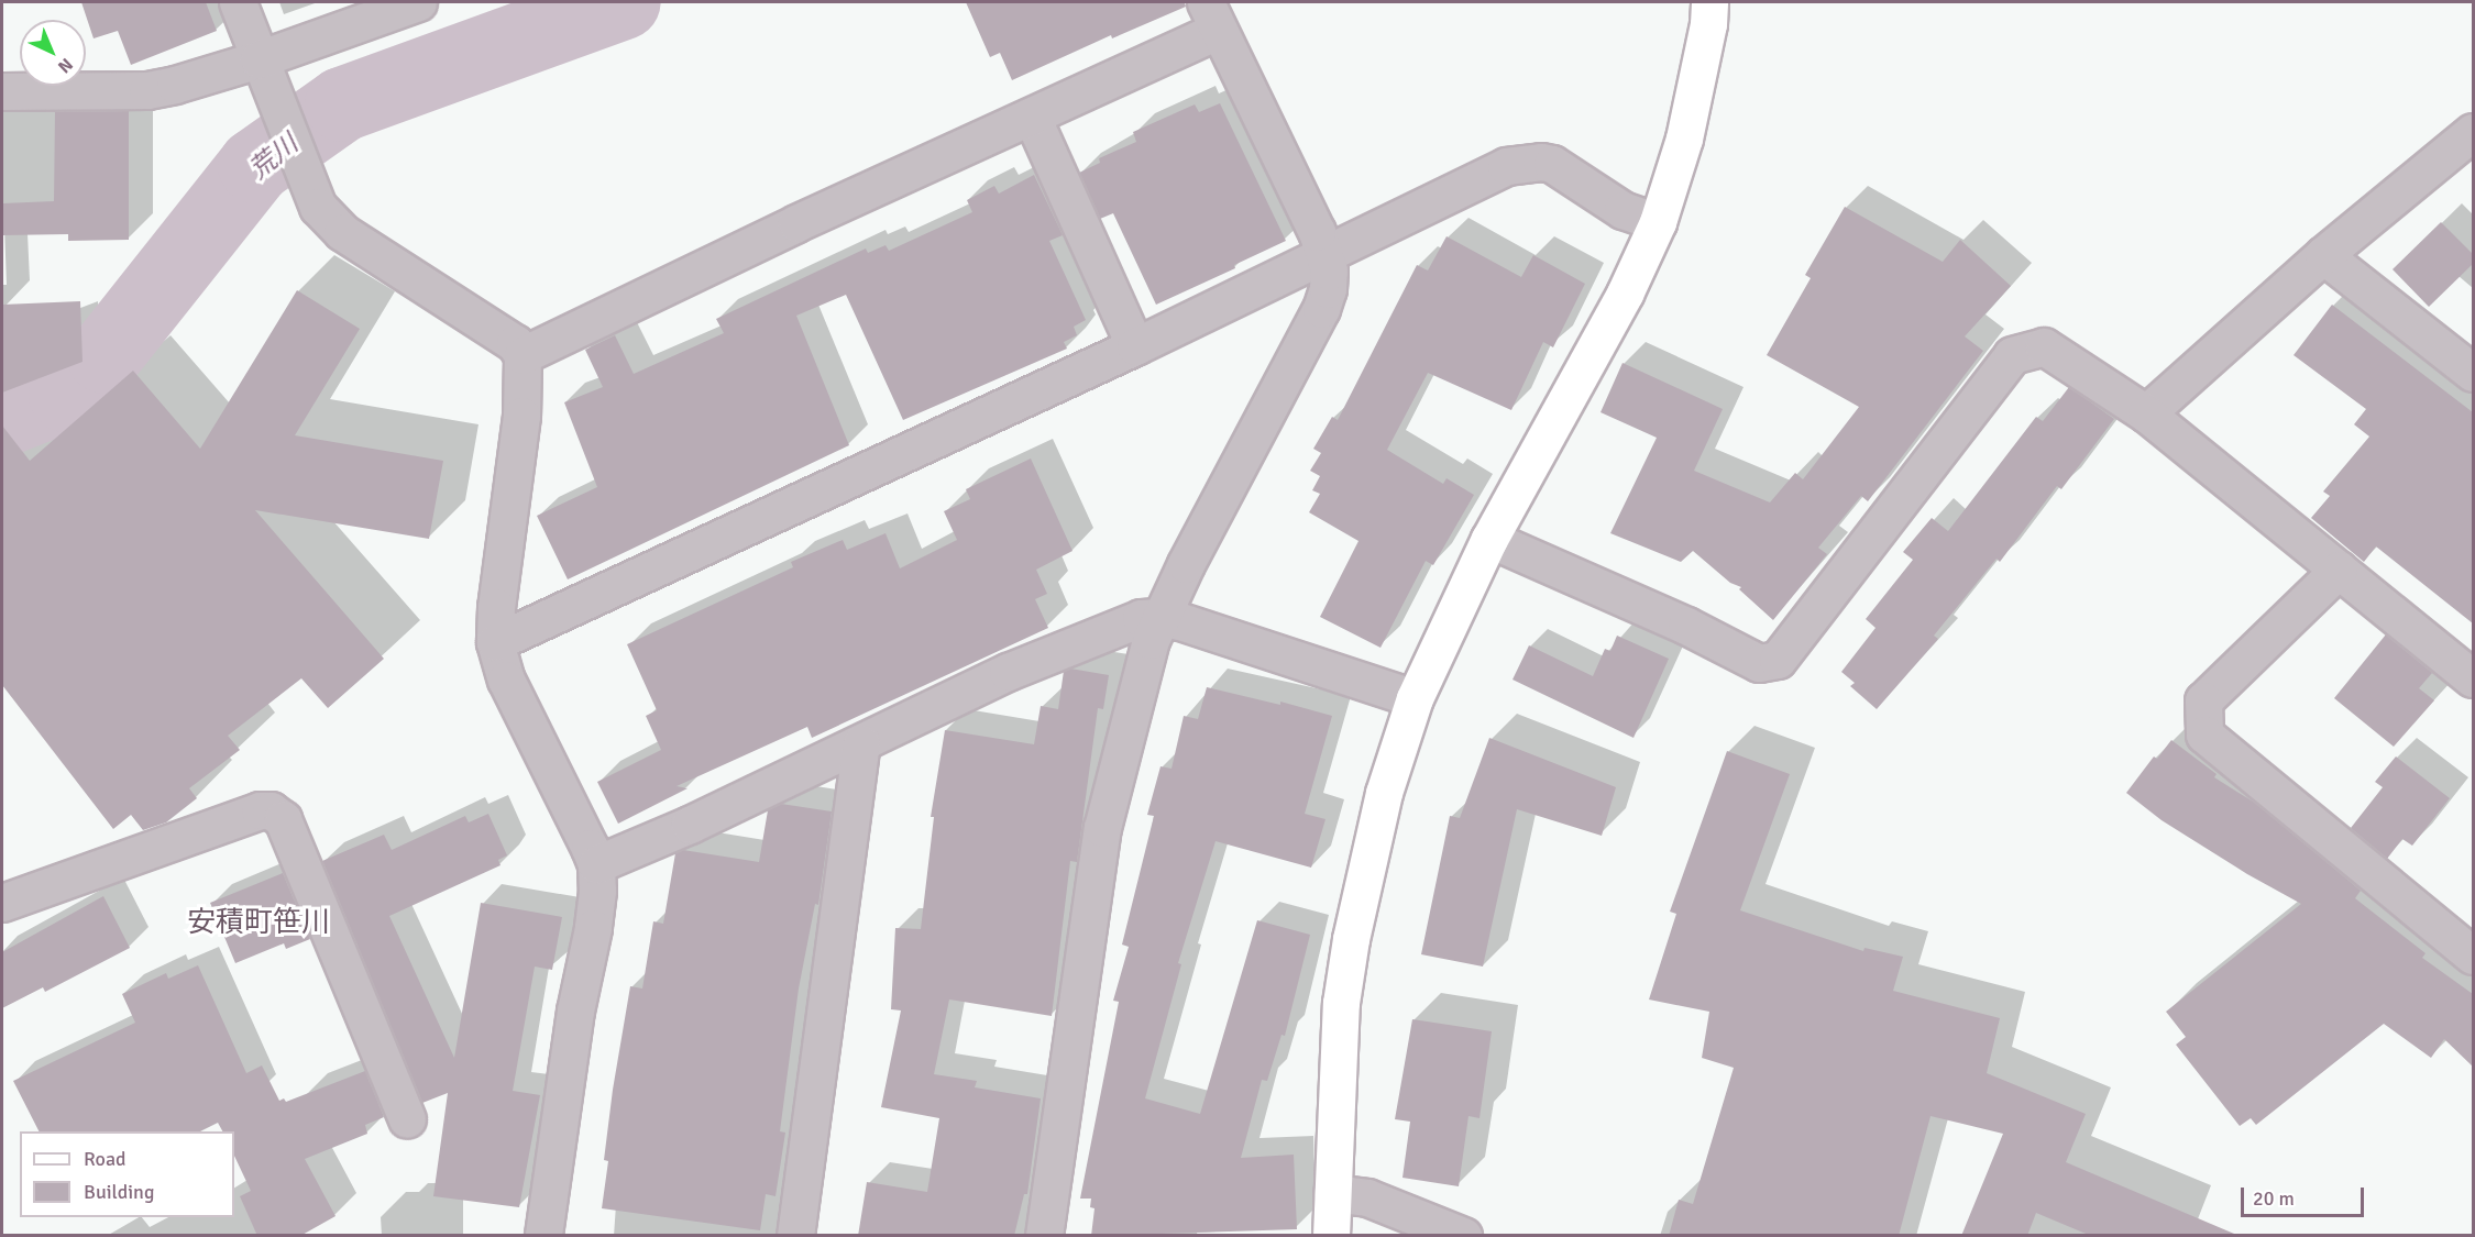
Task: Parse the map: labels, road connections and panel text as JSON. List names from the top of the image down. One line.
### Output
{"districts":["安積町笹川"],"water":["荒川"],"legend":["Road","Building"],"scale_bar":"20 m","north":"bottom right"}
